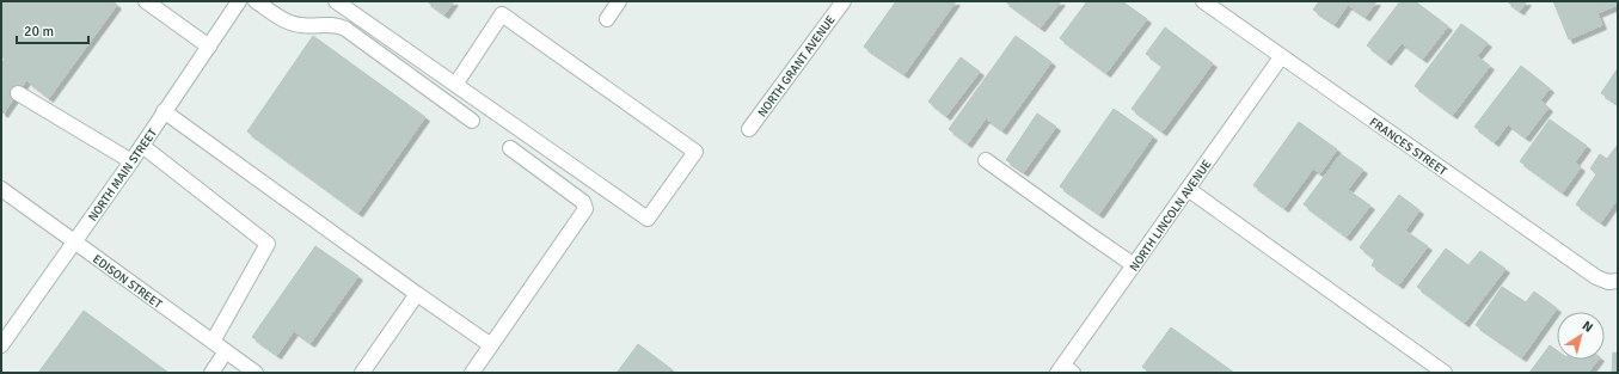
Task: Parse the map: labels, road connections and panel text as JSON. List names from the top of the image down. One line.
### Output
{"streets":{"street":["NORTH GRANT AVENUE","FRANCES STREET","NORTH MAIN STREET","NORTH LINCOLN AVENUE","EDISON STREET"]},"crossings":[["FRANCES STREET","NORTH LINCOLN AVENUE"],["NORTH MAIN STREET","EDISON STREET"]],"scale_bar":"20 m","north":"top right"}
